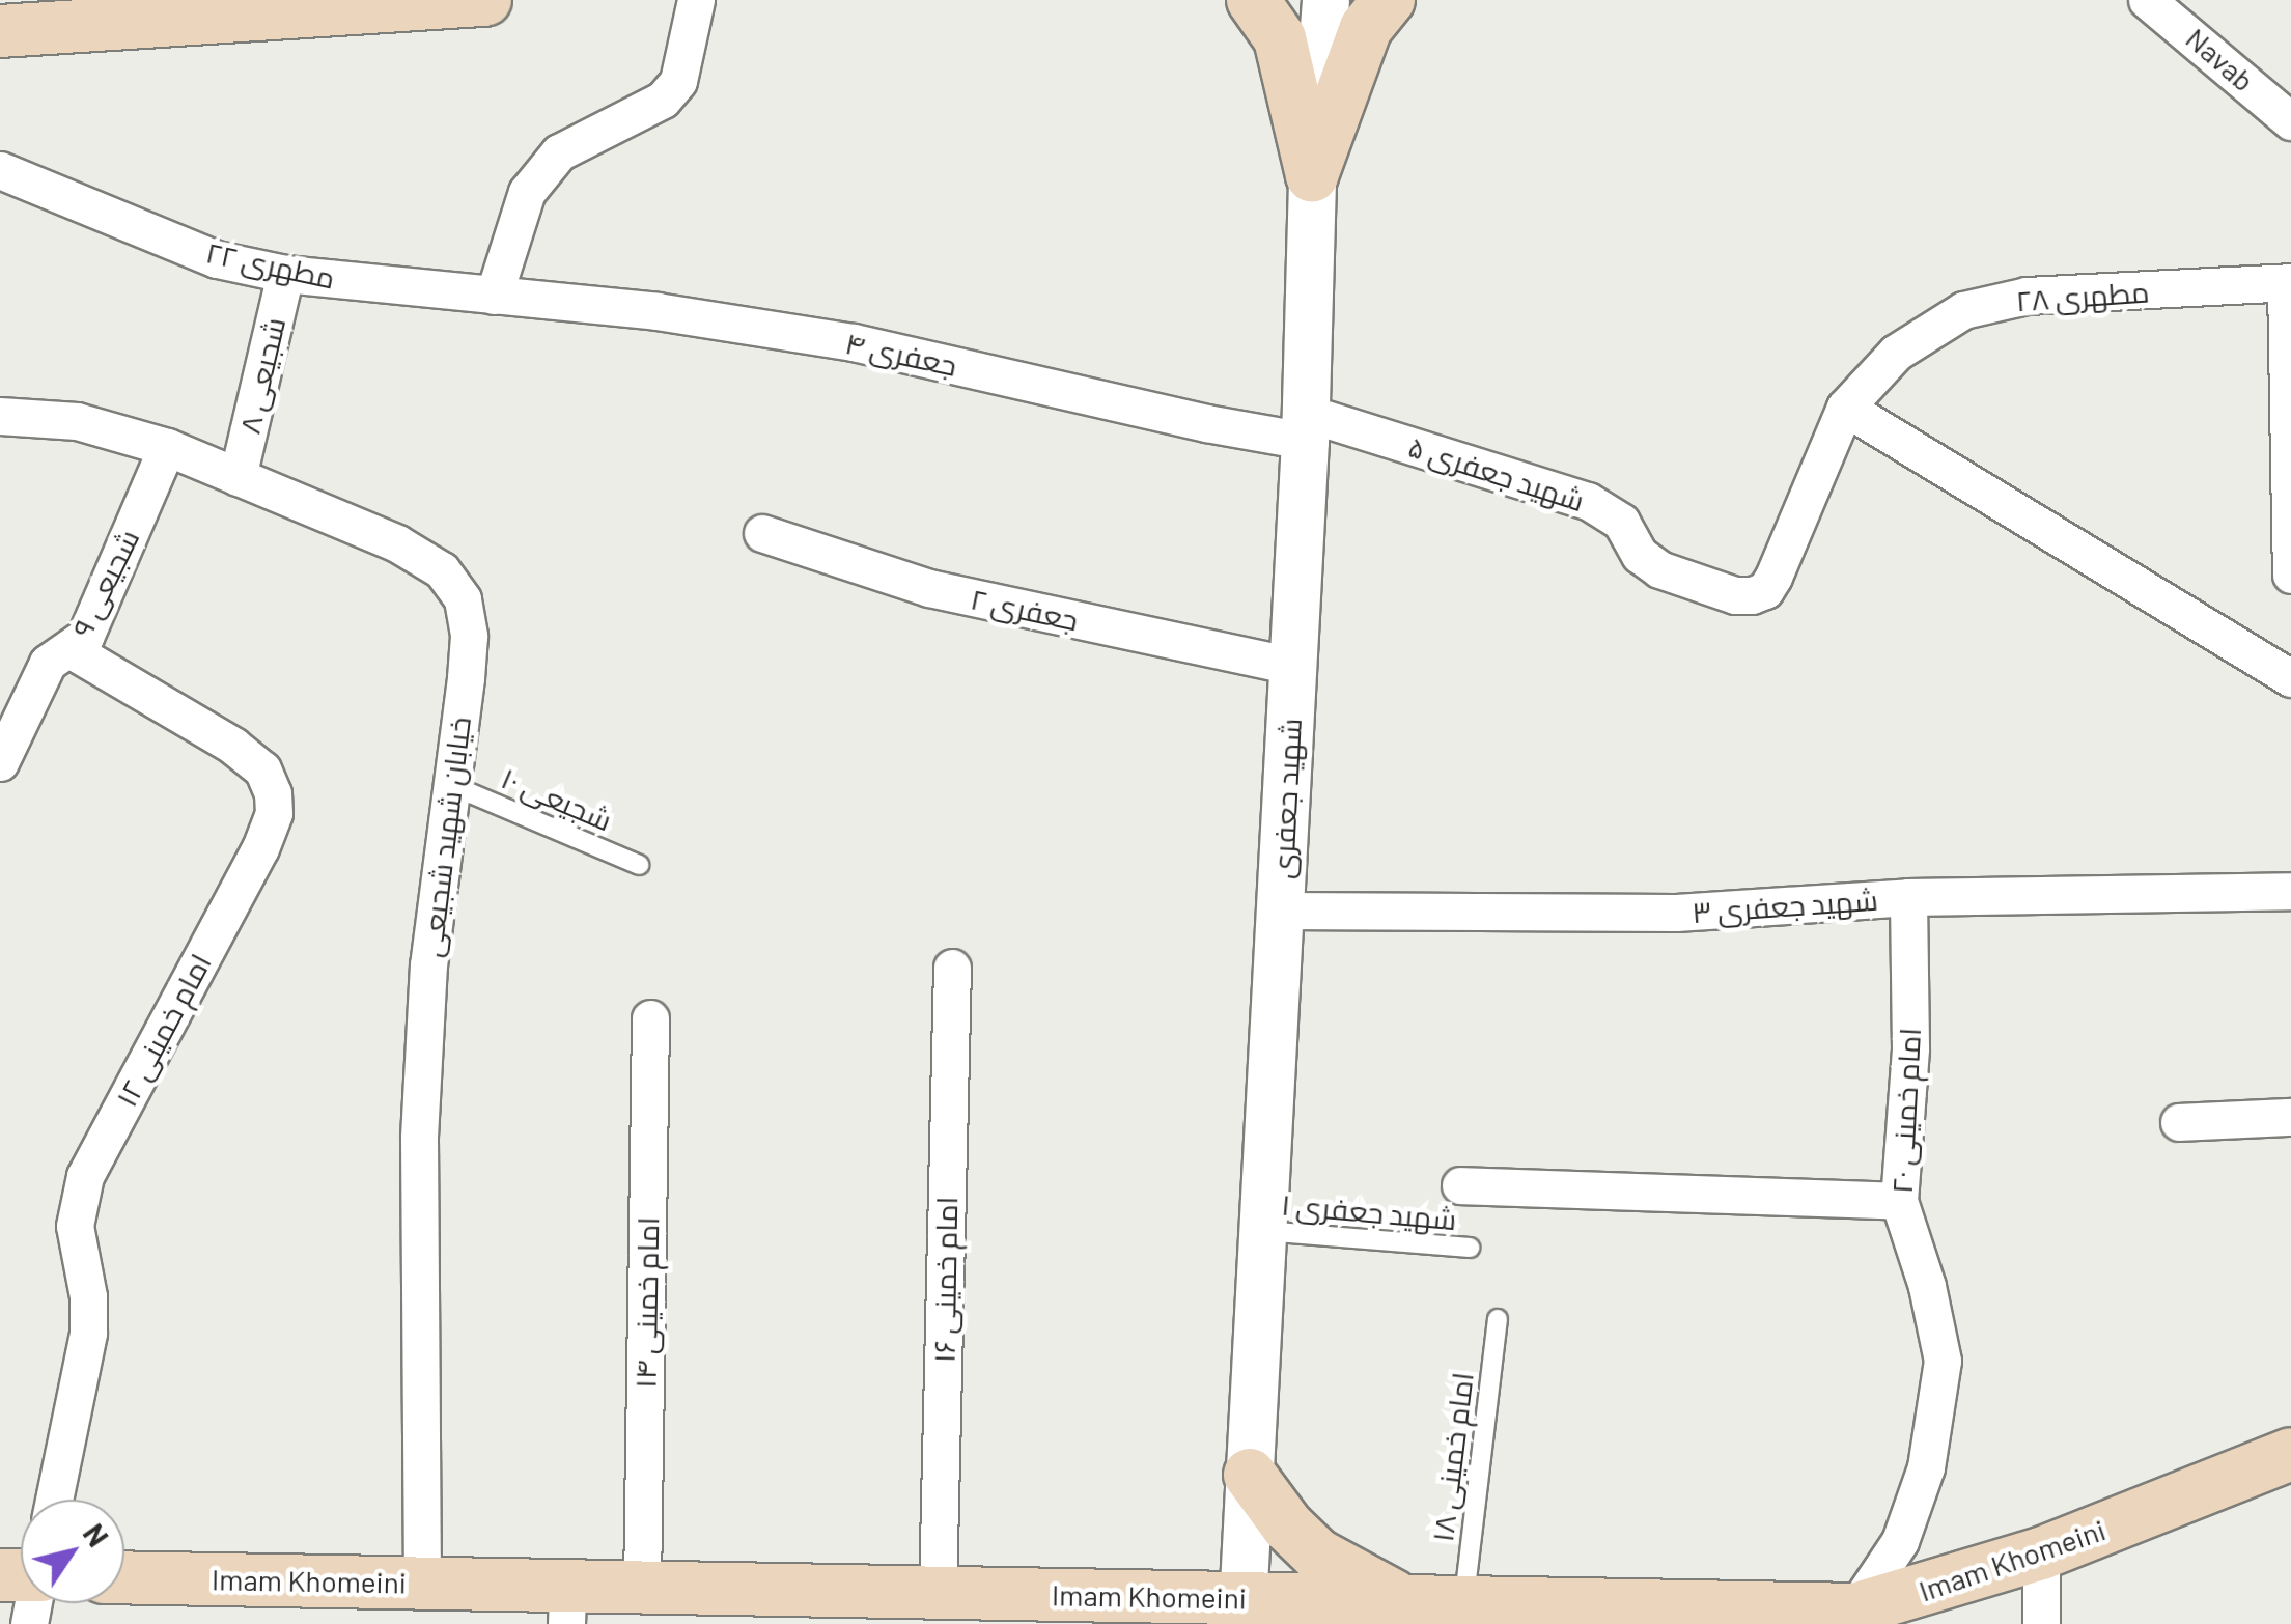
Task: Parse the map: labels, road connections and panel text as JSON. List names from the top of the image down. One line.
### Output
{"streets":{"main road":["Imam Khomeini"],"street":["Navab","مطهری ۲۲","مطهری ۲۸","جعفری ۴","شجیعی ۸","شهید جعفری ۵","شجیعی ۹","جعفری ۲","شهید جعفری","خیابان شهید شجیعی","شهید جعفری ۳","امام خمینی ۱۲","امام خمینی ۲۰","امام خمینی ۱۶","امام خمینی ۱۴"],"lane":["شجیعی ۱۰","شهید جعفری ۱","امام خمینی ۱۸"]},"crossings":[["مطهری ۲۲","جعفری ۴"],["مطهری ۲۲","شجیعی ۸"],["مطهری ۲۸","شهید جعفری ۵"],["جعفری ۴","شهید جعفری ۵"],["جعفری ۴","شهید جعفری"],["شجیعی ۸","خیابان شهید شجیعی"],["شهید جعفری ۵","شهید جعفری"],["شجیعی ۹","خیابان شهید شجیعی"],["شجیعی ۹","امام خمینی ۱۲"],["جعفری ۲","شهید جعفری"],["شجیعی ۱۰","خیابان شهید شجیعی"],["شهید جعفری","شهید جعفری ۳"],["شهید جعفری","شهید جعفری ۱"],["شهید جعفری","Imam Khomeini"],["خیابان شهید شجیعی","Imam Khomeini"],["شهید جعفری ۳","امام خمینی ۲۰"],["امام خمینی ۲۰","Imam Khomeini"],["امام خمینی ۱۶","Imam Khomeini"],["امام خمینی ۱۴","Imam Khomeini"],["امام خمینی ۱۸","Imam Khomeini"]],"north":"top right"}
